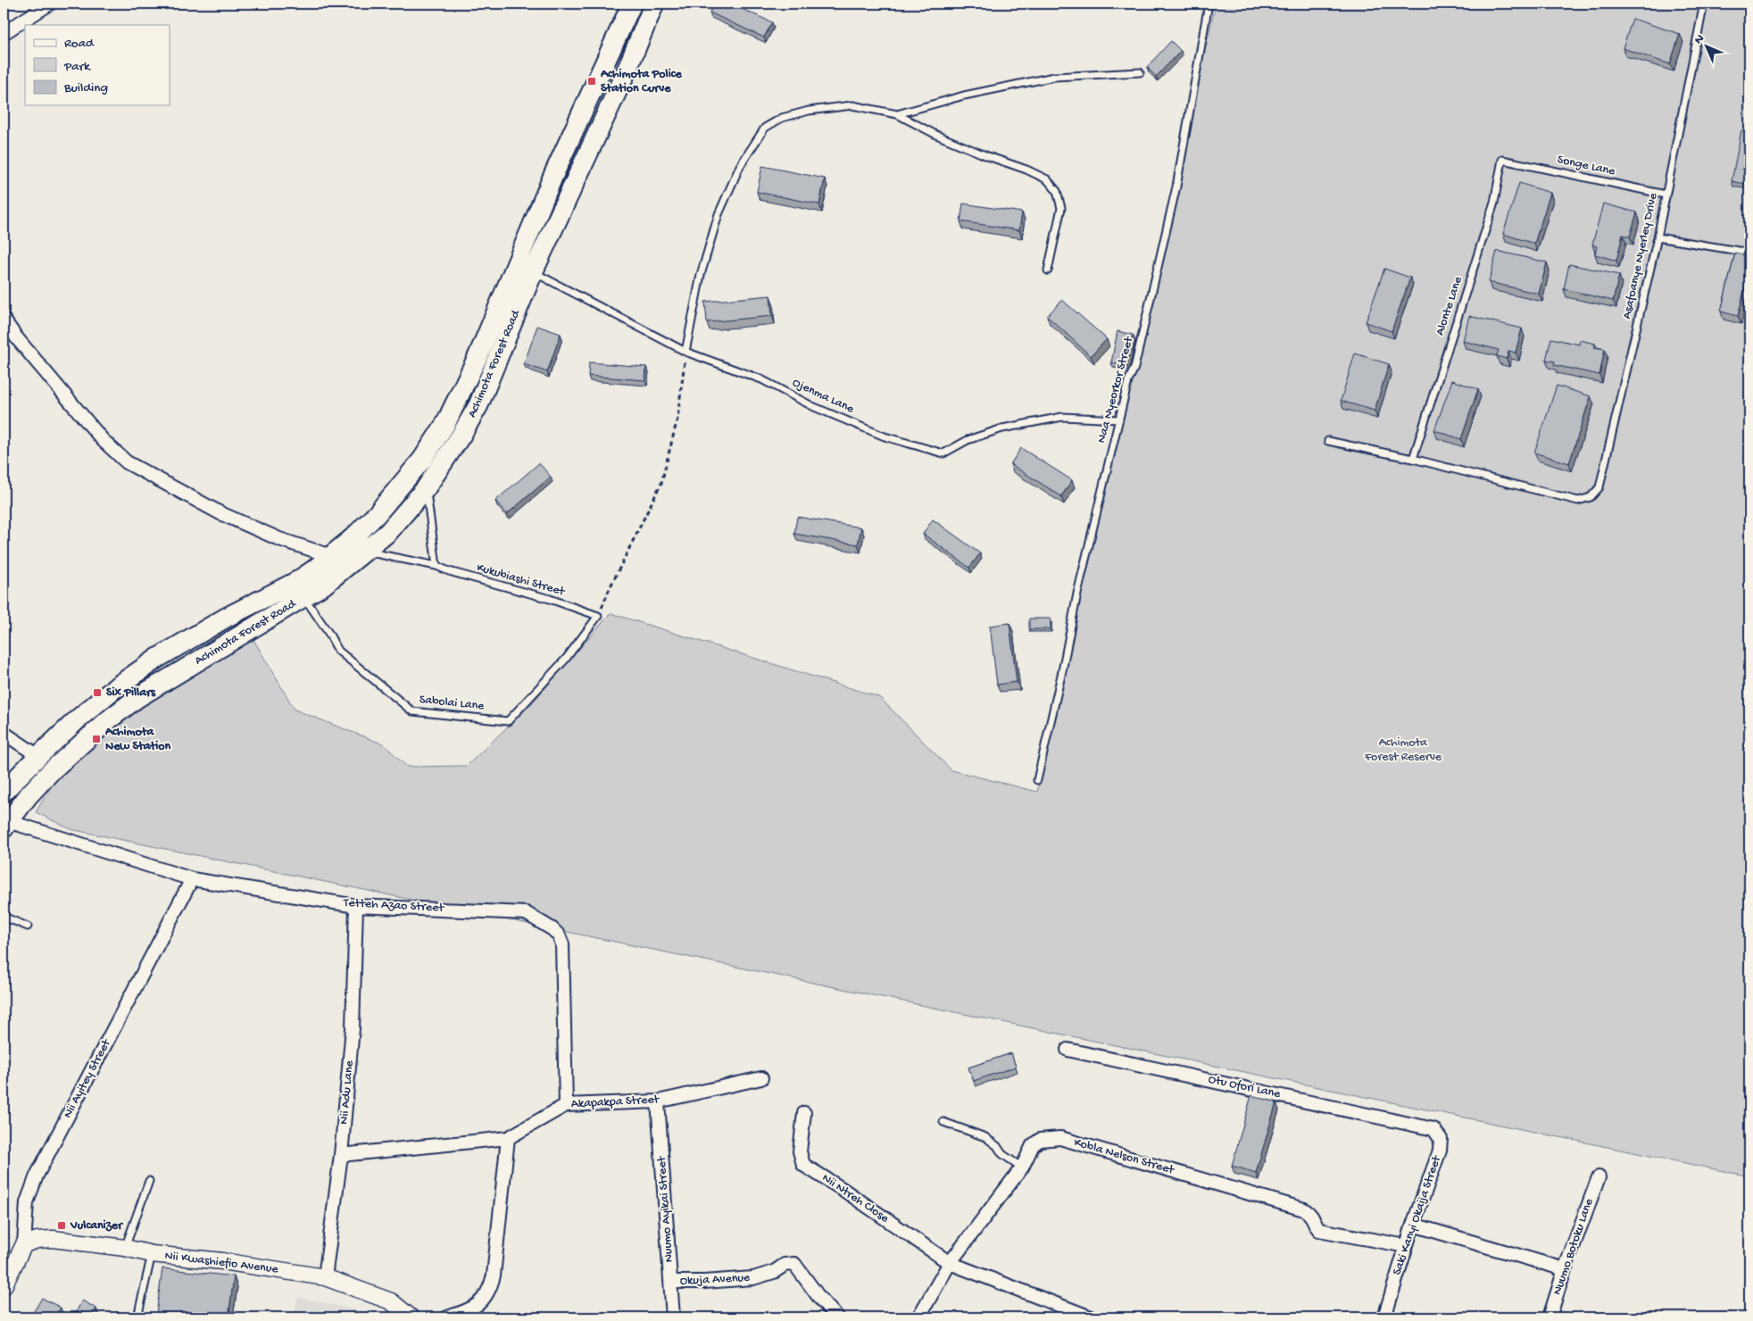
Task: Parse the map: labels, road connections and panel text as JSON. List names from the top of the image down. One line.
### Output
{"streets":{"main road":["Achimota Forest Road"],"street":["Tetteh Azao Street","Nii Ayitey Street","Otu Ofori Lane","Nii Adu Lane","Akapakpa Street","Kobla Nelson Street","Nii Ntreh Close","Nuumo Ayikai Street","Saki Kanyi Okaija Street","Nuumo Botoku Lane","Nii Kwashiefio Avenue","Okuja Avenue"],"lane":["Songe Lane","Asafoanye Nyerley Drive","Alonte Lane","Naa Nyeorkor Street","Ojenma Lane","Kukubiashi Street","Sabolai Lane"]},"crossings":[["Songe Lane","Asafoanye Nyerley Drive"],["Songe Lane","Alonte Lane"],["Asafoanye Nyerley Drive","Alonte Lane"],["Achimota Forest Road","Ojenma Lane"],["Achimota Forest Road","Kukubiashi Street"],["Achimota Forest Road","Sabolai Lane"],["Achimota Forest Road","Tetteh Azao Street"],["Naa Nyeorkor Street","Ojenma Lane"],["Kukubiashi Street","Sabolai Lane"],["Tetteh Azao Street","Nii Ayitey Street"],["Tetteh Azao Street","Nii Adu Lane"],["Tetteh Azao Street","Akapakpa Street"],["Nii Ayitey Street","Nii Kwashiefio Avenue"],["Otu Ofori Lane","Saki Kanyi Okaija Street"],["Nii Adu Lane","Akapakpa Street"],["Nii Adu Lane","Nii Kwashiefio Avenue"],["Akapakpa Street","Nuumo Ayikai Street"],["Kobla Nelson Street","Nii Ntreh Close"],["Kobla Nelson Street","Saki Kanyi Okaija Street"],["Nuumo Ayikai Street","Okuja Avenue"]],"parks":["Achimota Forest Reserve"],"places":{"transit":["Achimota Police Station Curve","Six Pillars","Achimota New Station","Vulcanizer"]},"legend":["Road","Park","Building"],"north":"top left"}
